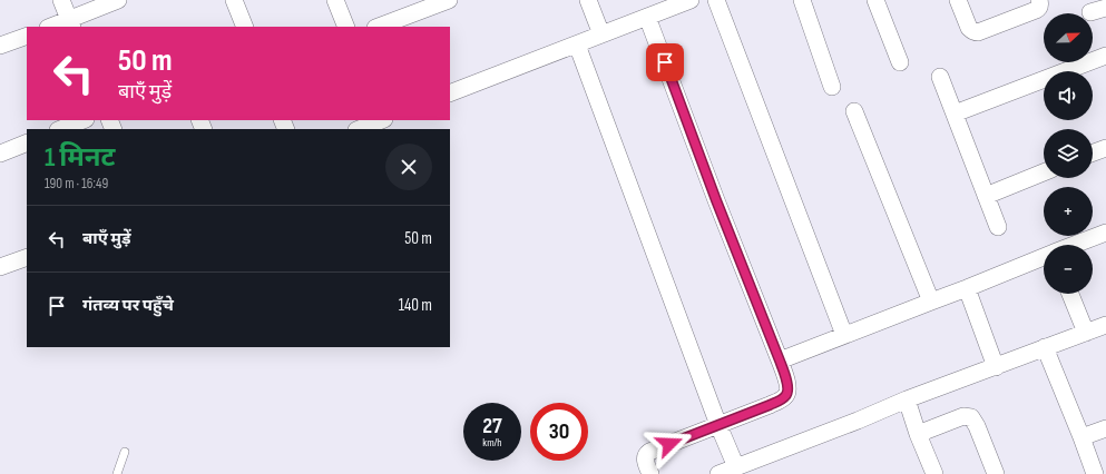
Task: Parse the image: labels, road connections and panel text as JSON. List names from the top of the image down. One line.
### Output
{"north":"right","page":{"map_buttons":["+","−"],"turn":["50 m","बाएँ मुड़ें"],"heading":["1 मिनट","190 m · 16:49"],"list":[{"name":"बाएँ मुड़ें","value":"50 m"},{"name":"गंतव्य पर पहुँचे","value":"140 m"}],"speed":"27 km/h","limit":"30"}}
